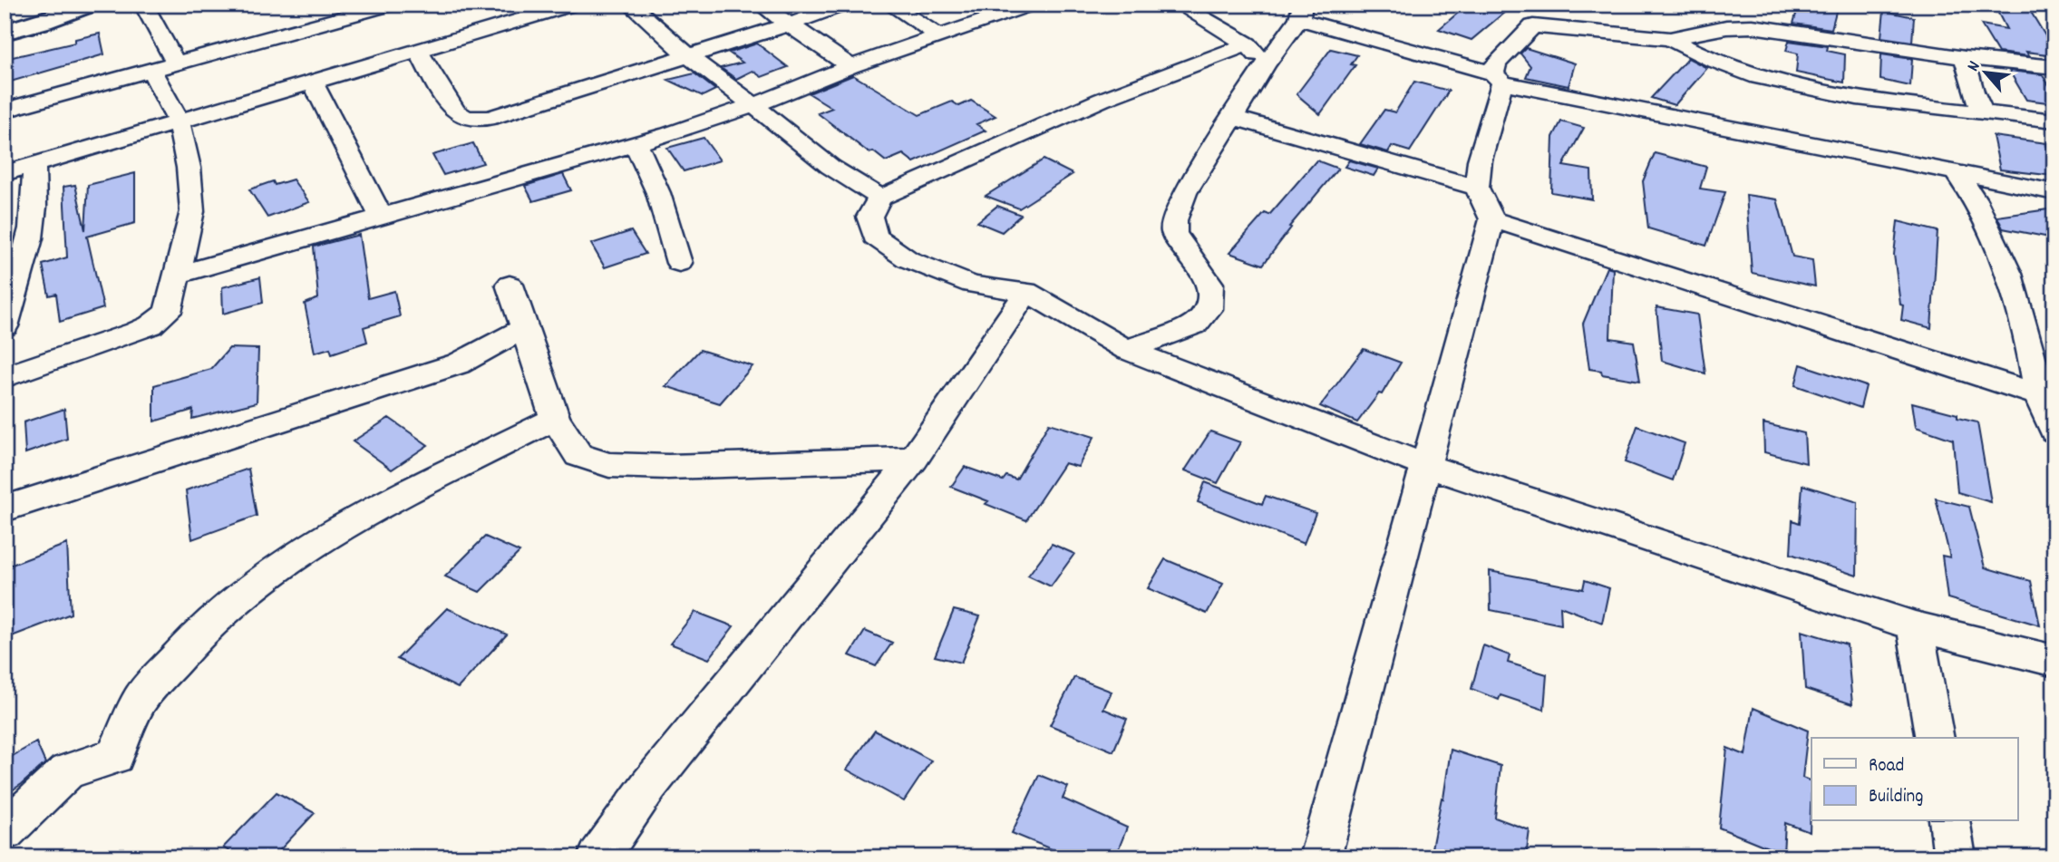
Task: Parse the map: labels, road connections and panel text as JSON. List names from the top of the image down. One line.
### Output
{"legend":["Road","Building"],"north":"top left"}
